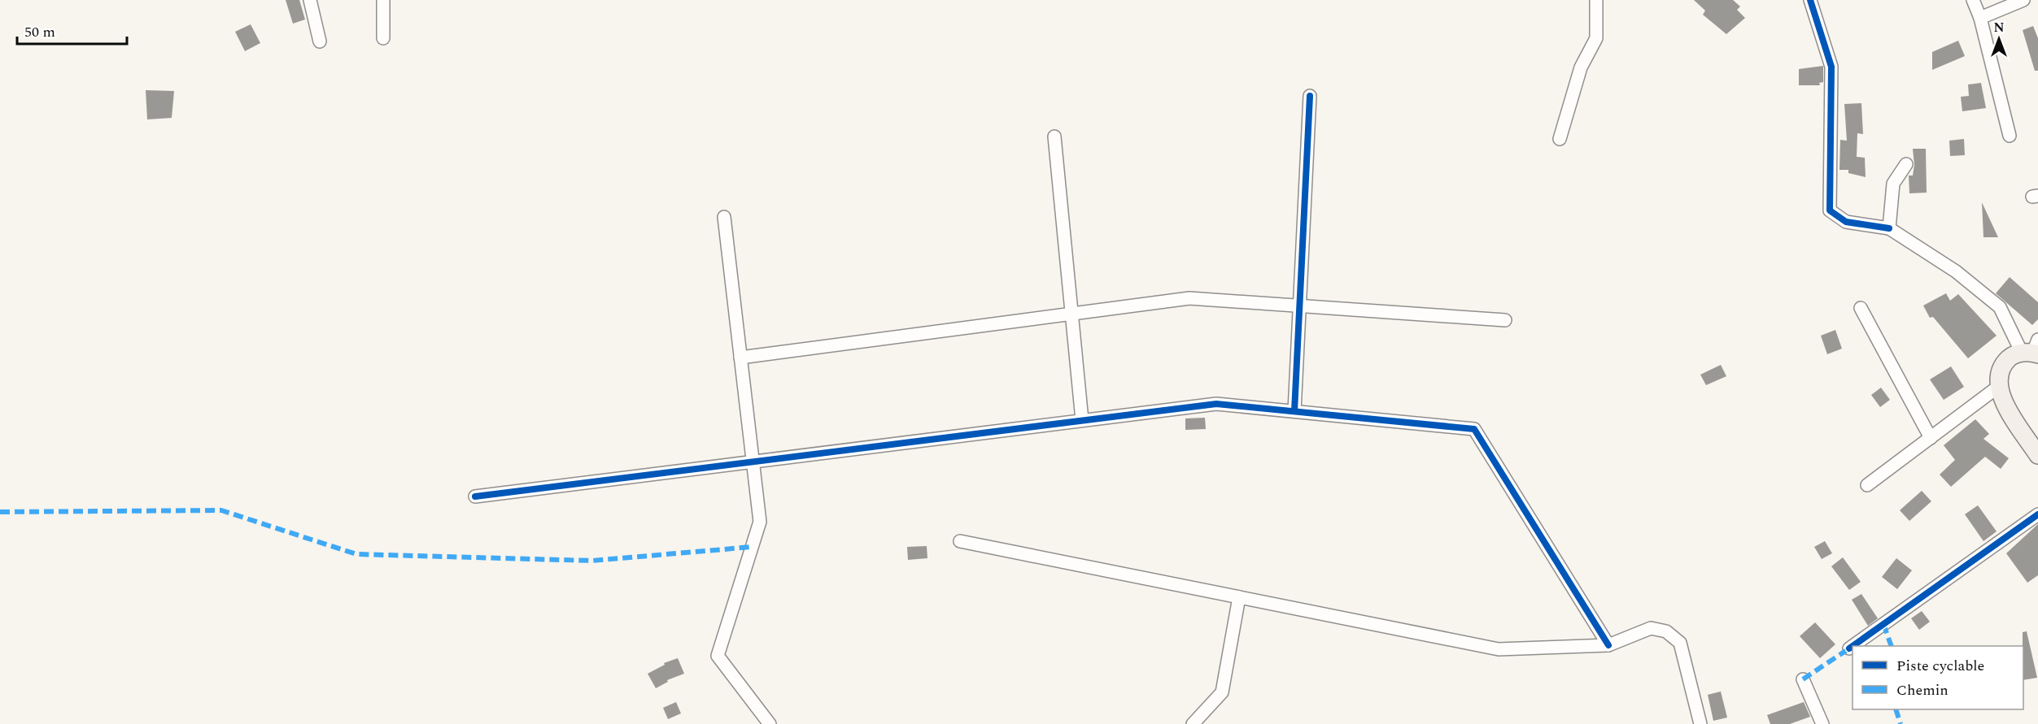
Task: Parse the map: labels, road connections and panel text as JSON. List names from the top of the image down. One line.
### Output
{"legend":["Piste cyclable","Chemin"],"scale_bar":"50 m","north":"top"}
